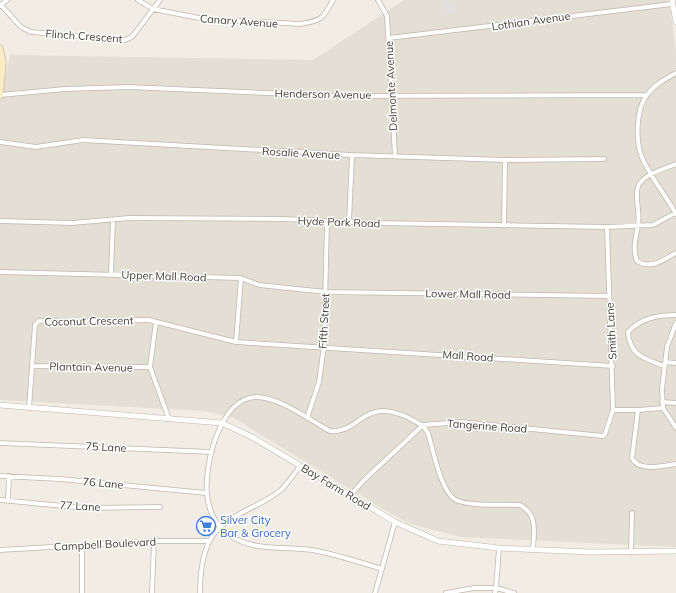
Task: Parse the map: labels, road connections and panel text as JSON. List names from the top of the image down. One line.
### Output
{"streets":{"street":["Canary Avenue","Lothian Avenue","Flinch Crescent","Delmonte Avenue","Henderson Avenue","Rosalie Avenue","Hyde Park Road","Upper Mall Road","Lower Mall Road","Coconut Crescent","Fifth Street","Smith Lane","Mall Road","Plantain Avenue","Tangerine Road","75 Lane","76 Lane","Bay Farm Road","77 Lane","Campbell Boulevard"]},"crossings":[["Canary Avenue","Flinch Crescent"],["Lothian Avenue","Delmonte Avenue"],["Delmonte Avenue","Henderson Avenue"],["Delmonte Avenue","Rosalie Avenue"],["Hyde Park Road","Fifth Street"],["Hyde Park Road","Smith Lane"],["Upper Mall Road","Lower Mall Road"],["Upper Mall Road","Fifth Street"],["Lower Mall Road","Fifth Street"],["Lower Mall Road","Smith Lane"],["Coconut Crescent","Fifth Street"],["Coconut Crescent","Mall Road"],["Coconut Crescent","Plantain Avenue"],["Coconut Crescent","Bay Farm Road"],["Fifth Street","Mall Road"],["Smith Lane","Mall Road"],["Smith Lane","Tangerine Road"]],"places":{"supermarket":["Silver City Bar & Grocery"]}}
